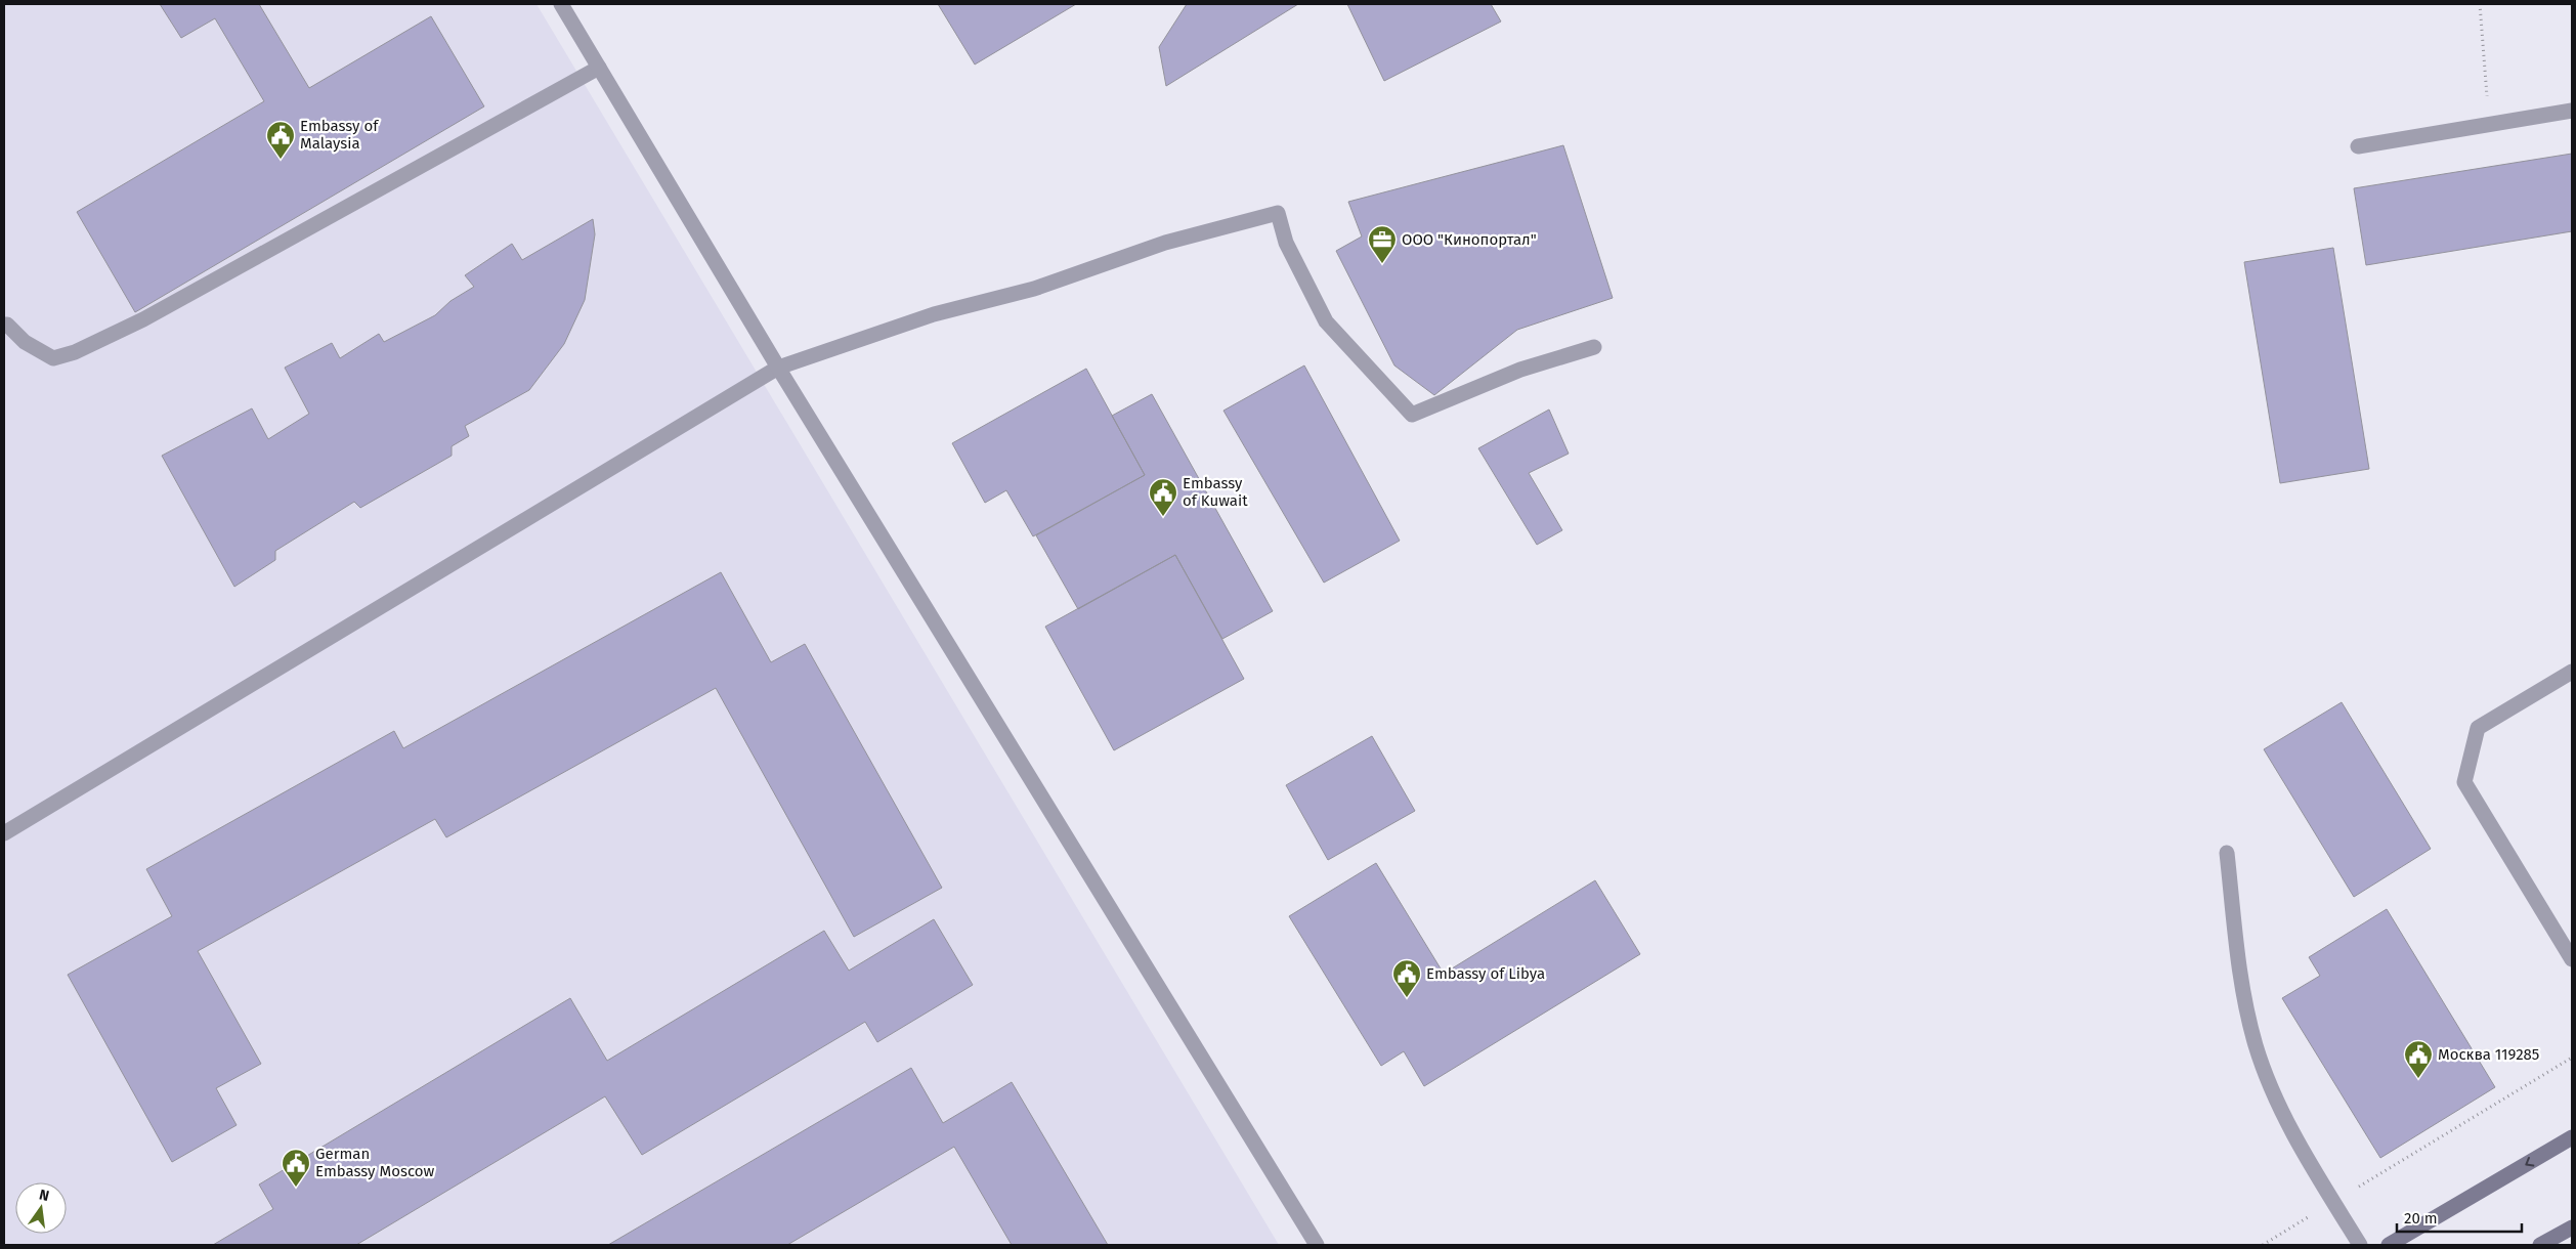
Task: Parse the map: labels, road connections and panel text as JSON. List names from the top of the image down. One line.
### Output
{"places":{"public building":["Embassy of Malaysia","Embassy of Kuwait","Embassy of Libya","Москва 119285","German Embassy Moscow"],"office":["ООО \"Кинопортал\""]},"scale_bar":"20 m","north":"top"}
